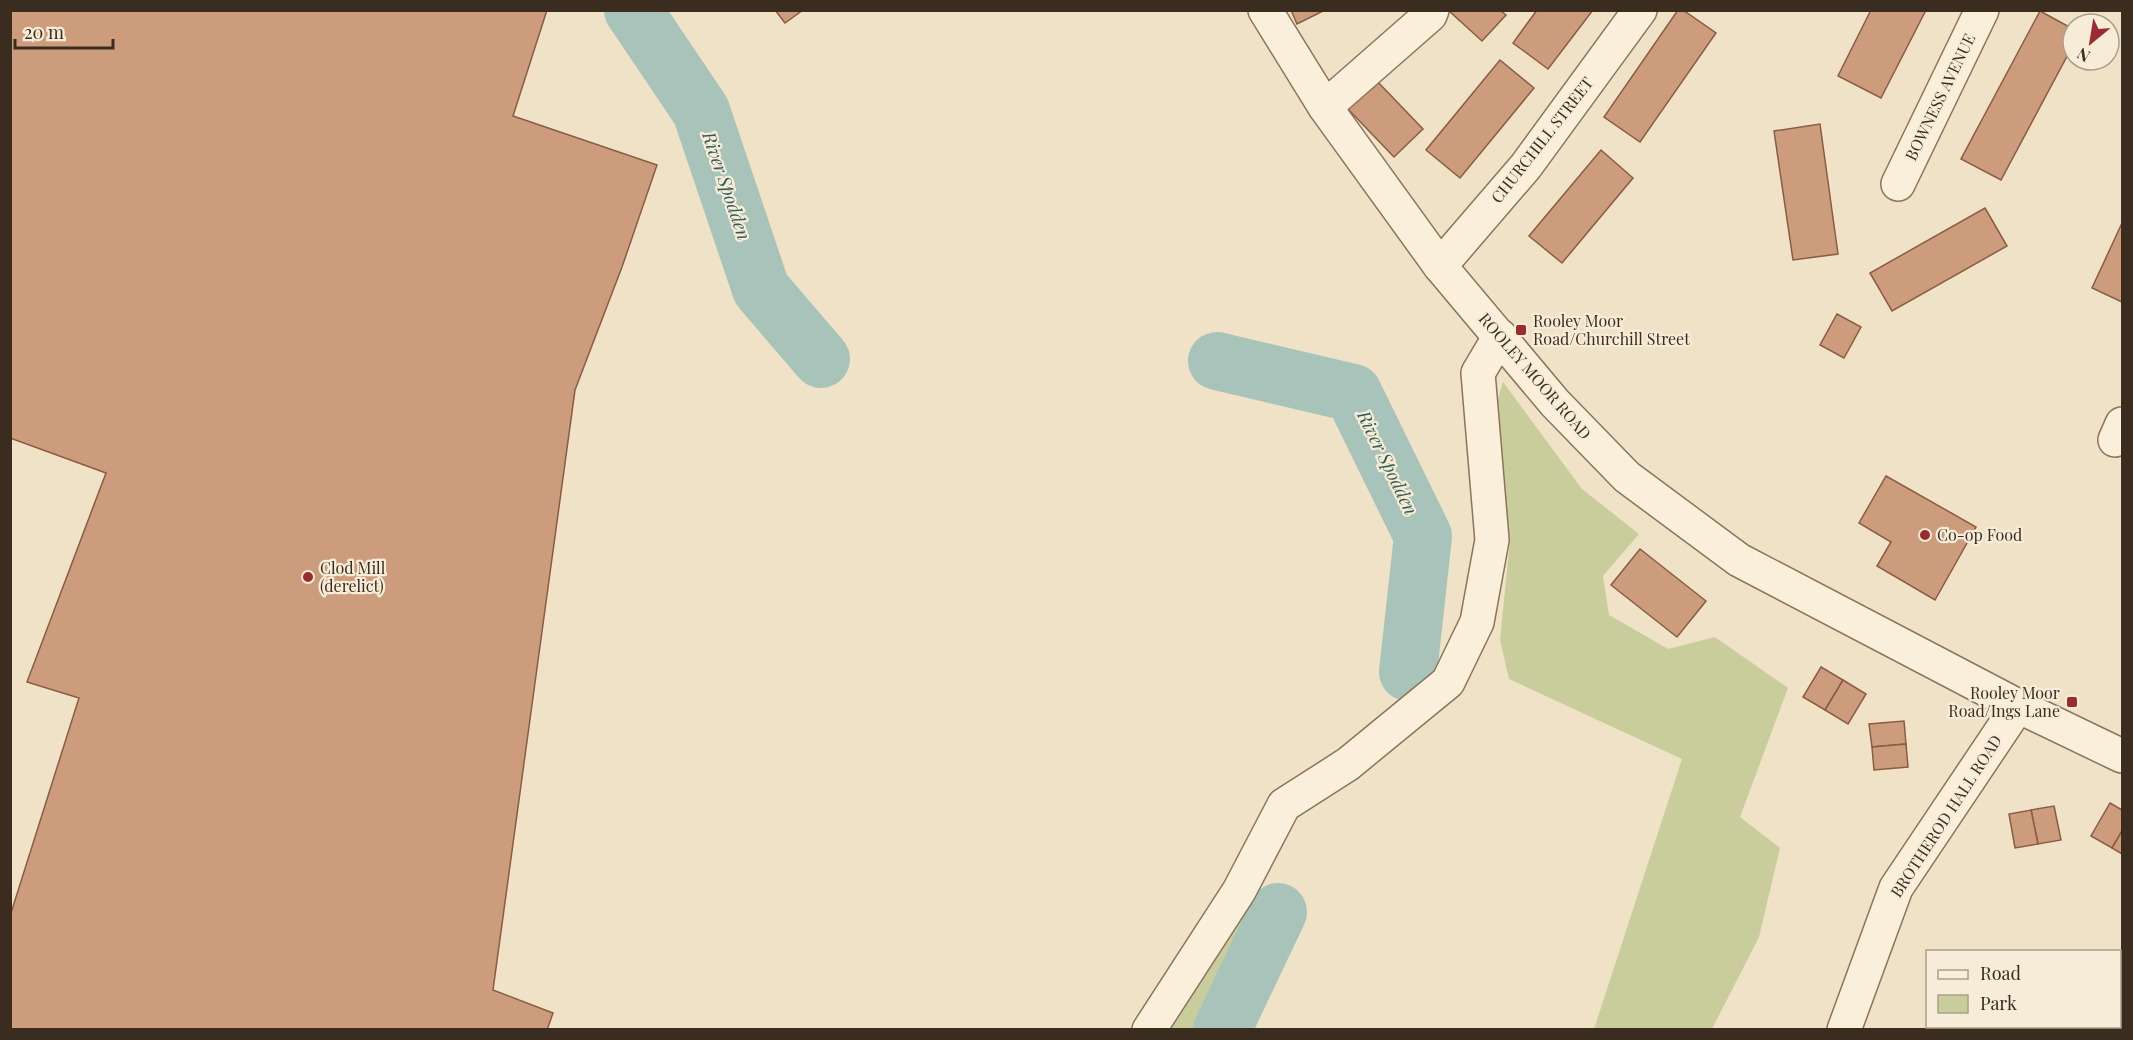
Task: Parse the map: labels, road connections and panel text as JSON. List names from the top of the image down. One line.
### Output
{"streets":{"street":["BOWNESS AVENUE","CHURCHILL STREET","ROOLEY MOOR ROAD","BROTHEROD HALL ROAD"]},"crossings":[["CHURCHILL STREET","ROOLEY MOOR ROAD"],["ROOLEY MOOR ROAD","BROTHEROD HALL ROAD"]],"water":["River Spodden"],"places":{"transit":["Rooley Moor Road/Churchill Street","Rooley Moor Road/Ings Lane"],"other":["Co-op Food","Clod Mill (derelict)"]},"legend":["Road","Park"],"scale_bar":"20 m","north":"bottom left"}
